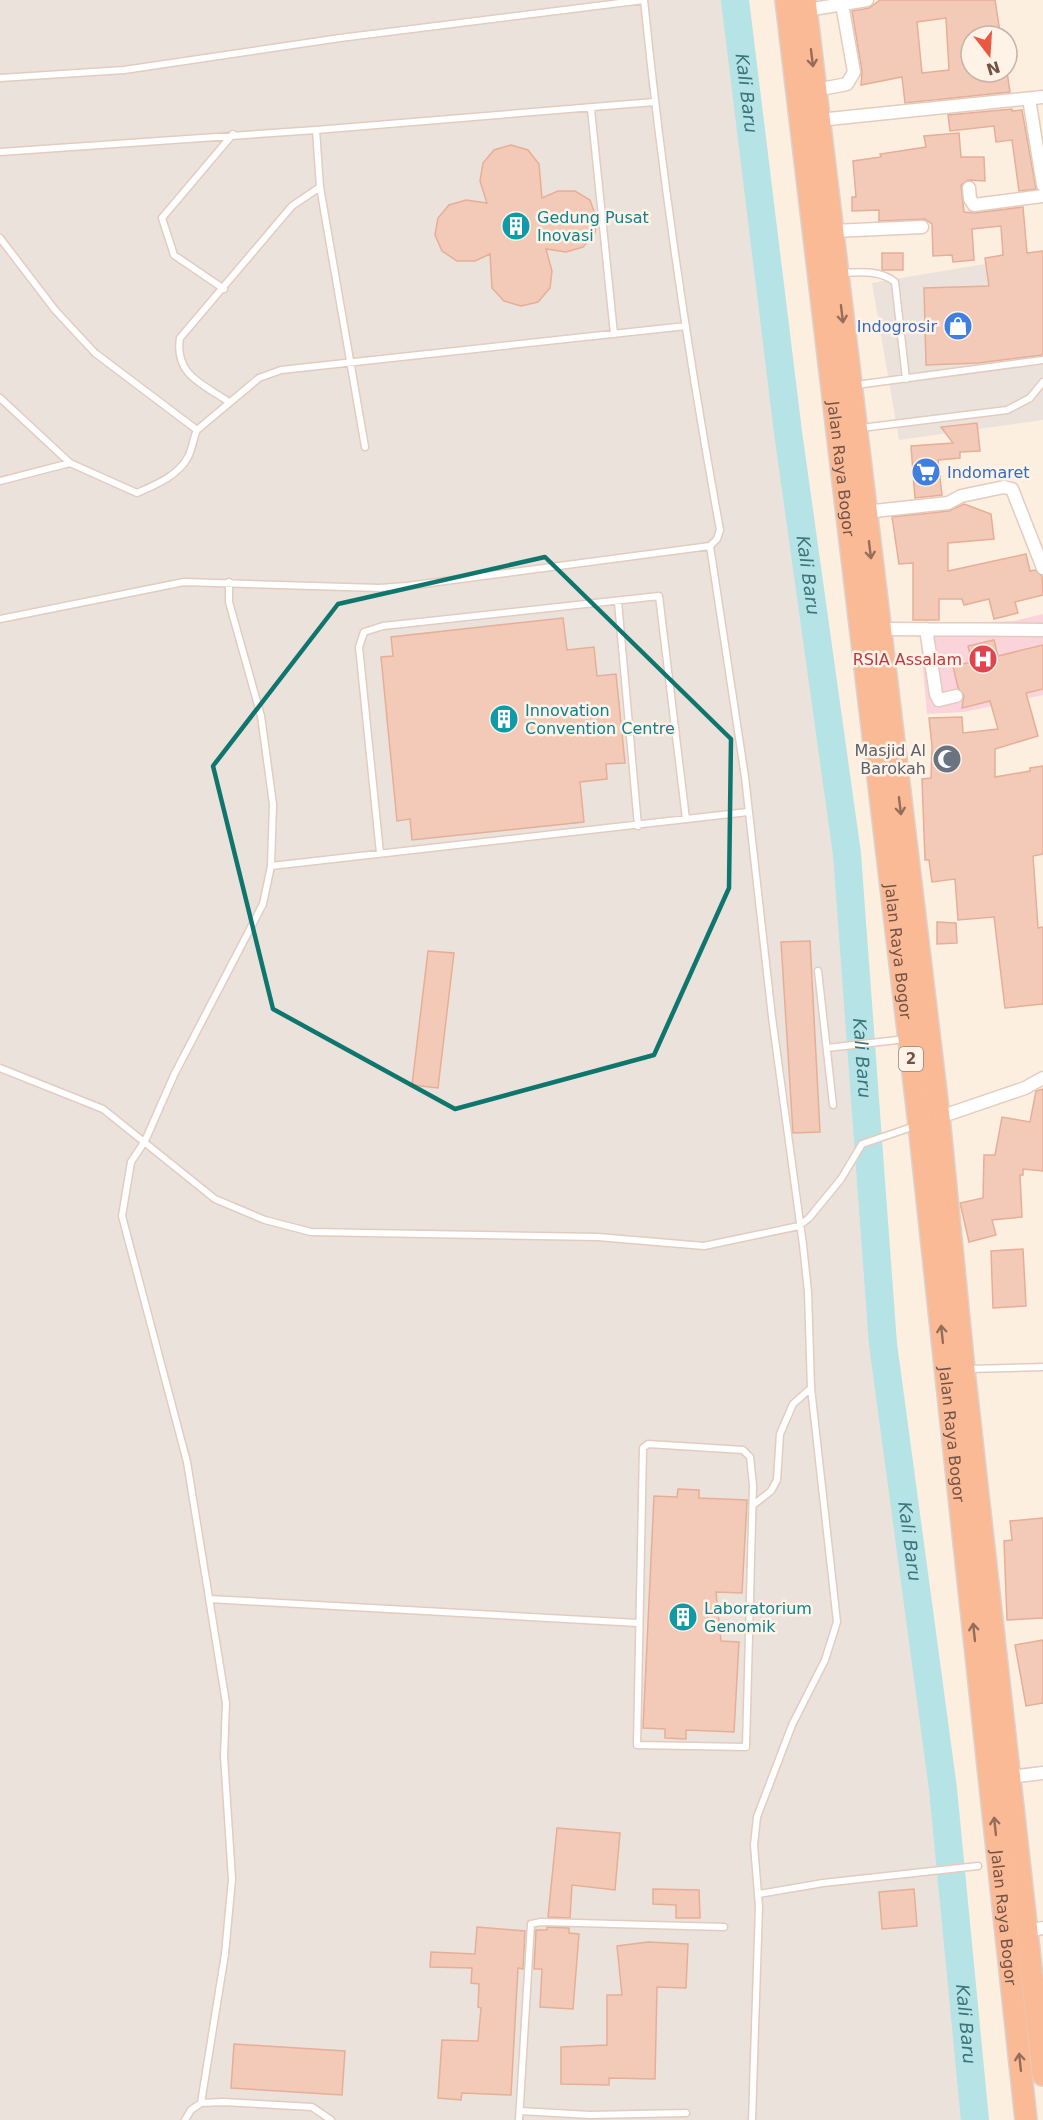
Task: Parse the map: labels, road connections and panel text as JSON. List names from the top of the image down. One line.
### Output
{"streets":{"highway":["Jalan Raya Bogor","2"]},"water":["Kali Baru"],"places":{"building":["Gedung Pusat Inovasi","Innovation Convention Centre","Laboratorium Genomik"],"shop":["Indogrosir"],"supermarket":["Indomaret"],"hospital":["RSIA Assalam"],"mosque":["Masjid Al Barokah"]},"north":"bottom"}
